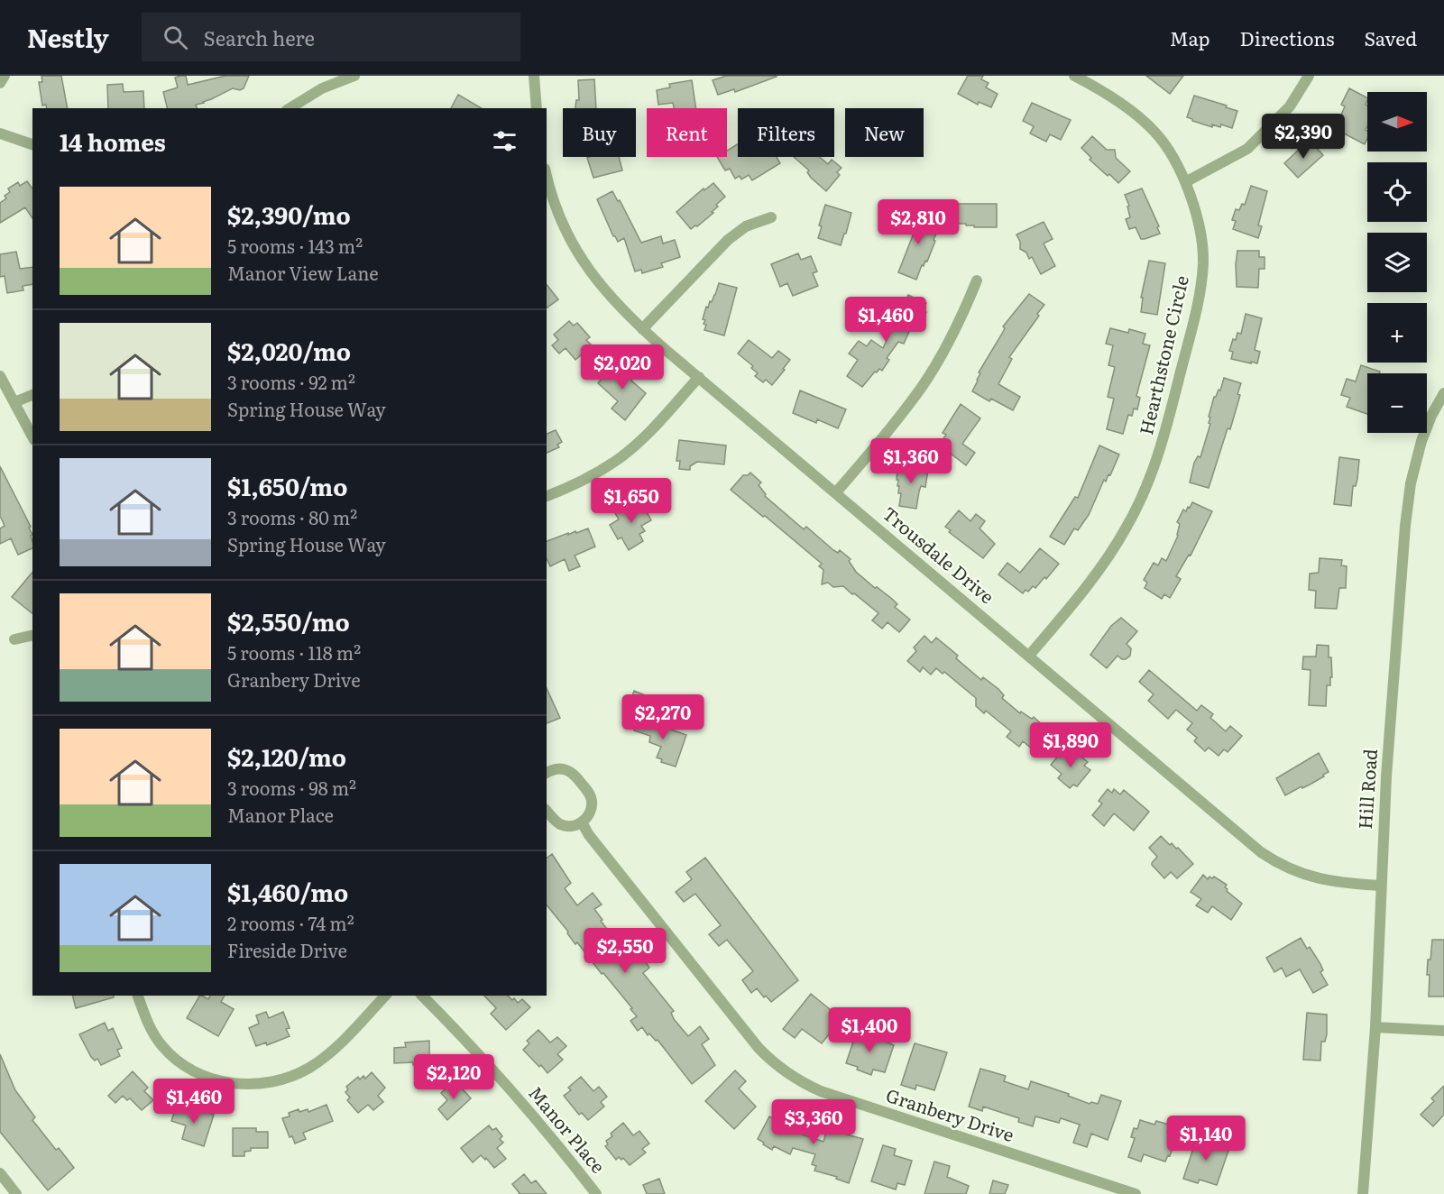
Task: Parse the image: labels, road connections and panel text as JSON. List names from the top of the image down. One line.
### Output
{"streets":{"street":["Hearthstone Circle","Trousdale Drive","Hill Road","Granbery Drive","Manor Place"]},"crossings":[["Hearthstone Circle","Trousdale Drive"],["Trousdale Drive","Hill Road"]],"north":"right","page":{"header":"Nestly","search":"Search here","nav":["Map","Directions","Saved"],"map_buttons":["+","−"],"chip":["Buy","Rent","Filters","New"],"heading":"14 homes","price":["$2,390","$2,810","$1,460","$2,020","$1,360","$1,650","$2,270","$1,890","$2,550","$1,400","$2,120","$1,460","$3,360","$1,140"],"list":[{"name":"$2,390/mo","note":"5 rooms · 143 m² · Manor View Lane"},{"name":"$2,020/mo","note":"3 rooms · 92 m² · Spring House Way"},{"name":"$1,650/mo","note":"3 rooms · 80 m² · Spring House Way"},{"name":"$2,550/mo","note":"5 rooms · 118 m² · Granbery Drive"},{"name":"$2,120/mo","note":"3 rooms · 98 m² · Manor Place"},{"name":"$1,460/mo","note":"2 rooms · 74 m² · Fireside Drive"}]}}
